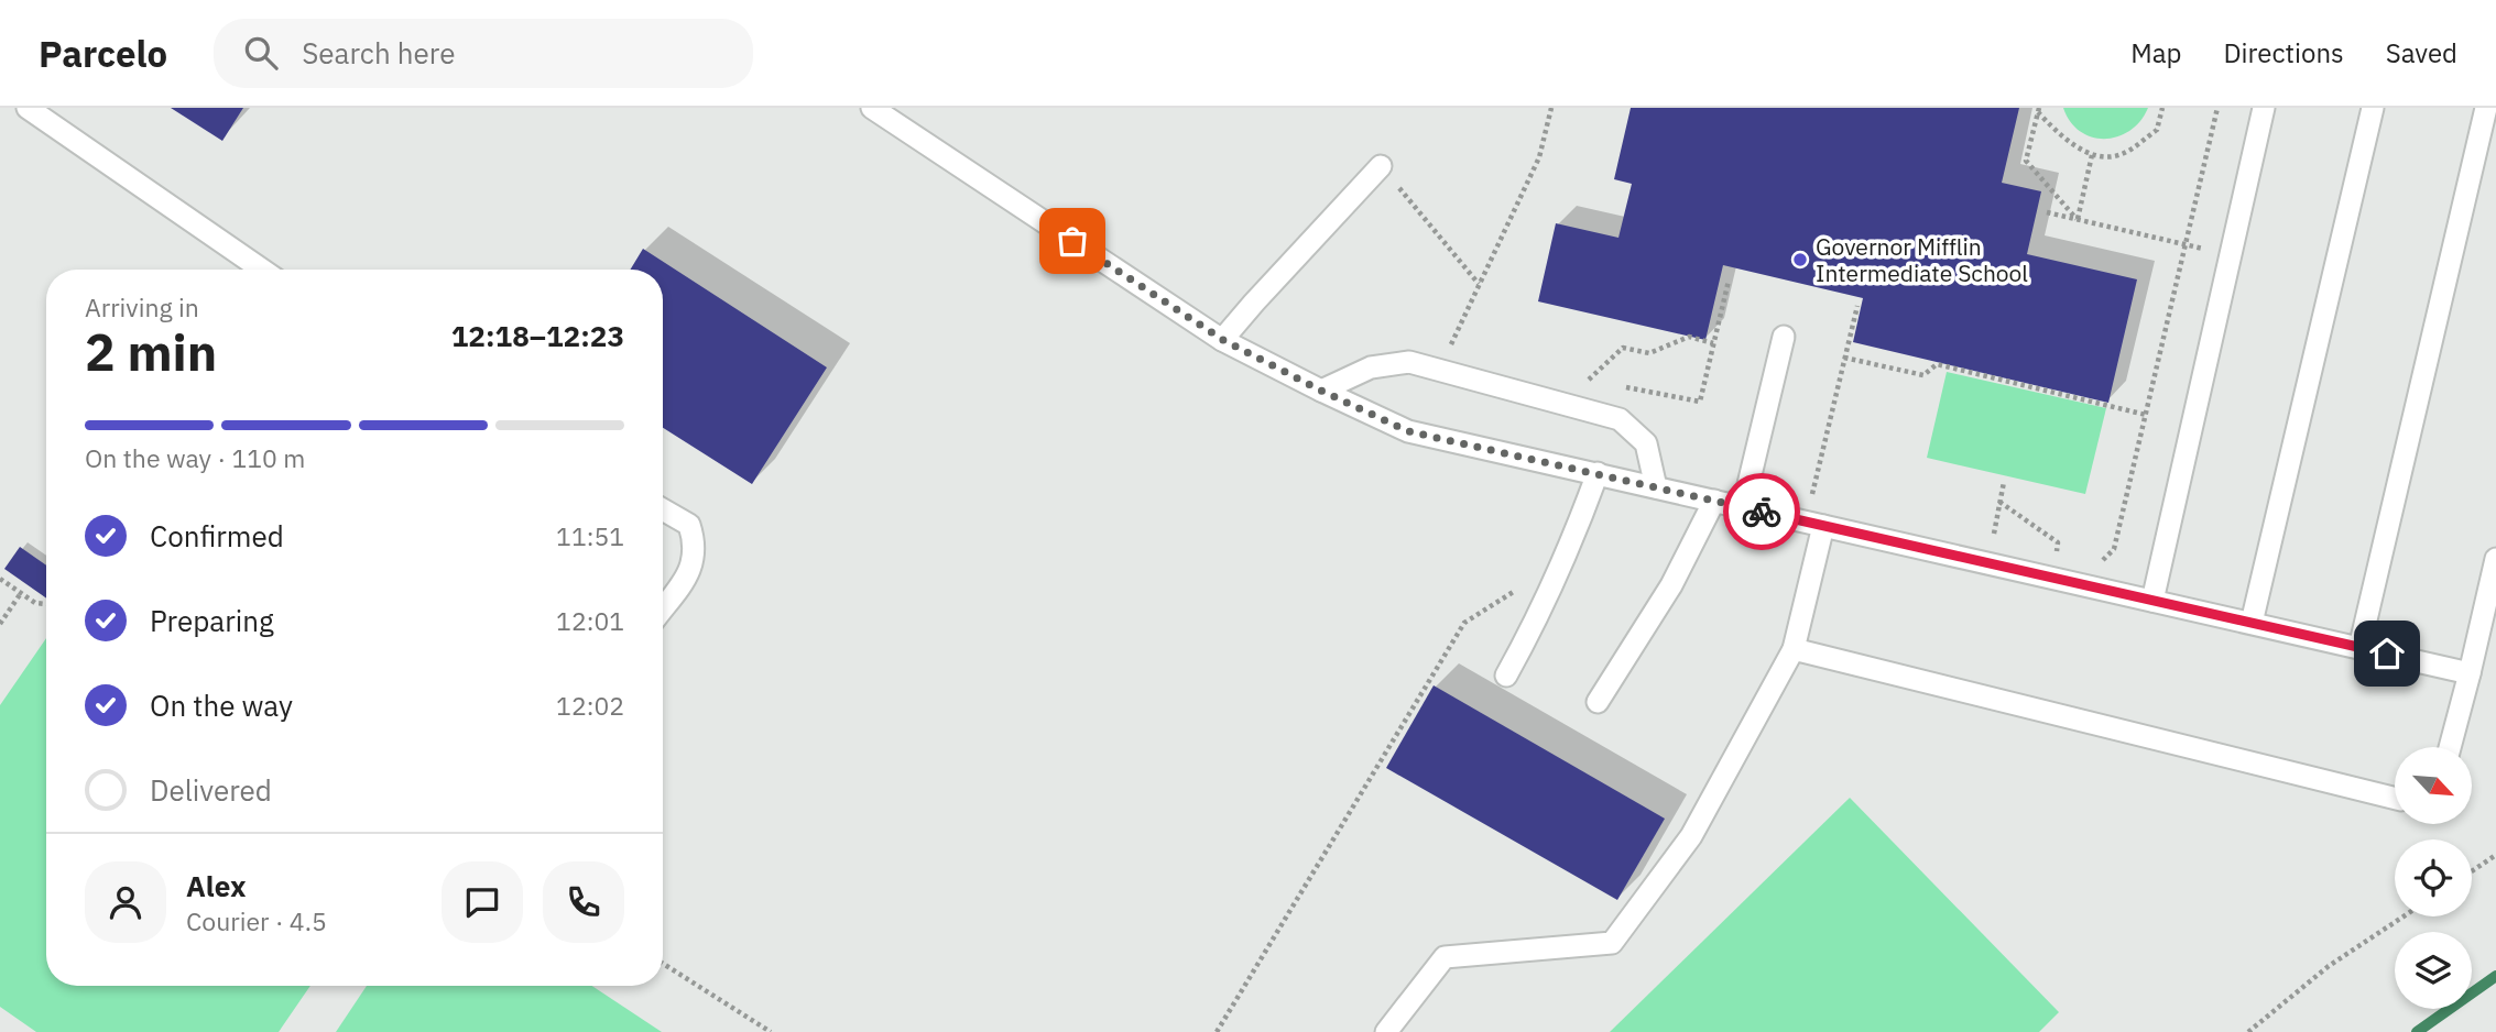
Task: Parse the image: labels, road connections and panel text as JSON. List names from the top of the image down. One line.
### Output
{"places":["Governor Mifflin Intermediate School"],"north":"bottom right","page":{"header":"Parcelo","search":"Search here","nav":["Map","Directions","Saved"],"heading":["2 min","Arriving in","12:18–12:23"],"panel":["Alex","Courier · 4.5"],"bar":"On the way · 110 m","list":[["Confirmed","11:51"],["Preparing","12:01"],["On the way","12:02"],"Delivered"]}}
